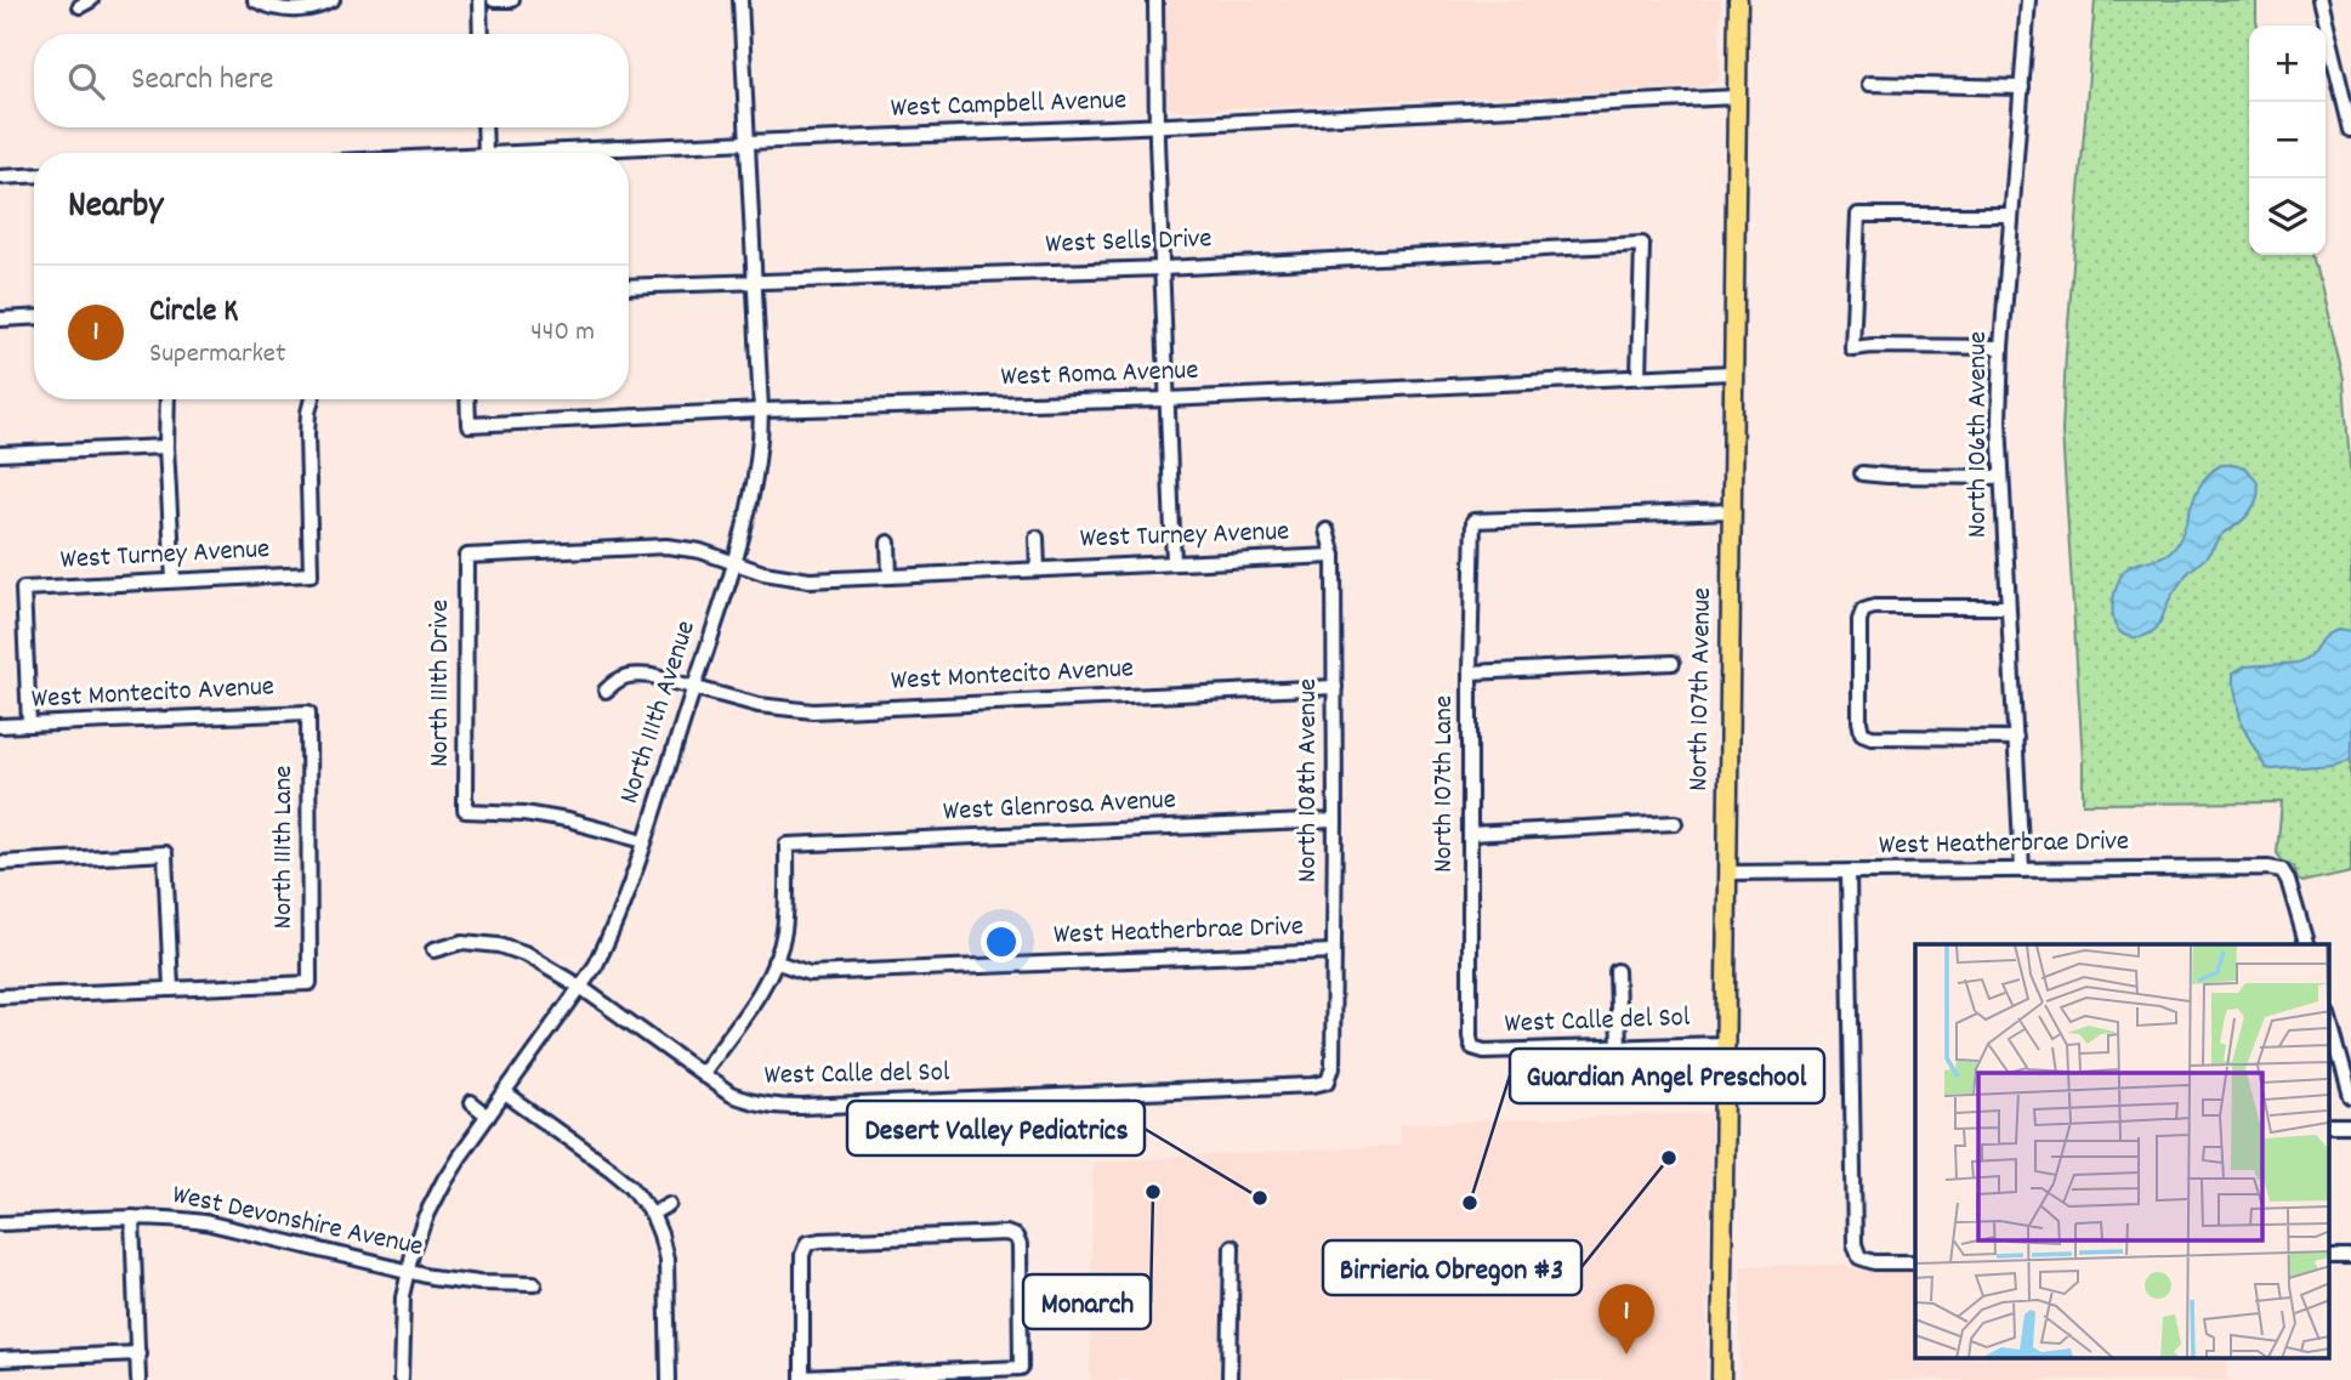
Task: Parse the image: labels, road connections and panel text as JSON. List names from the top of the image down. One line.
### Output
{"streets":{"main road":["North 107th Avenue"],"street":["West Campbell Avenue","West Sells Drive","West Roma Avenue","North 106th Avenue","West Turney Avenue","West Montecito Avenue","North 111th Drive","North 111th Avenue","North 108th Avenue","North 107th Lane","West Glenrosa Avenue","West Heatherbrae Drive","North 111th Lane","West Calle del Sol","West Devonshire Avenue"]},"crossings":[["West Campbell Avenue","North 107th Avenue"],["West Campbell Avenue","North 111th Avenue"],["West Sells Drive","West Roma Avenue"],["West Sells Drive","North 111th Avenue"],["West Roma Avenue","North 107th Avenue"],["West Roma Avenue","North 111th Avenue"],["North 106th Avenue","West Heatherbrae Drive"],["West Turney Avenue","West Montecito Avenue"],["West Turney Avenue","North 111th Drive"],["West Turney Avenue","North 111th Avenue"],["West Turney Avenue","North 108th Avenue"],["West Montecito Avenue","North 111th Avenue"],["West Montecito Avenue","North 108th Avenue"],["West Montecito Avenue","North 111th Lane"],["North 111th Drive","North 111th Avenue"],["North 107th Avenue","North 107th Lane"],["North 107th Avenue","West Heatherbrae Drive"],["North 107th Avenue","West Calle del Sol"],["North 111th Avenue","West Calle del Sol"],["North 111th Avenue","West Devonshire Avenue"],["North 108th Avenue","West Glenrosa Avenue"],["North 108th Avenue","West Heatherbrae Drive"],["North 108th Avenue","West Calle del Sol"],["North 107th Lane","West Calle del Sol"],["West Glenrosa Avenue","West Heatherbrae Drive"]],"places":["Birrieria Obregon #3","Monarch","Desert Valley Pediatrics","Guardian Angel Preschool"],"page":{"map_buttons":["+","−"],"search":"Search here","heading":"Nearby","list":[{"mark":"1","name":"Circle K","note":"Supermarket","value":"440 m"}],"pins":"1"}}
